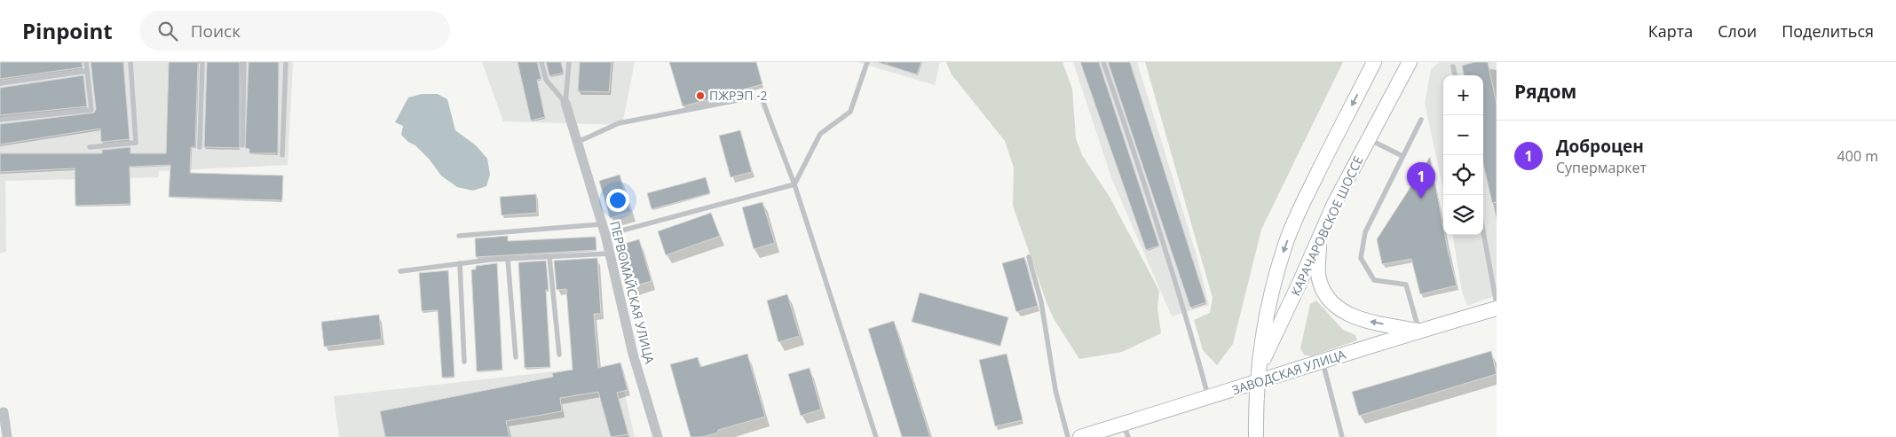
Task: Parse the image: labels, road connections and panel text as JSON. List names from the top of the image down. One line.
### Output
{"streets":{"street":["КАРАЧАРОВСКОЕ ШОССЕ","ПЕРВОМАЙСКАЯ УЛИЦА","ЗАВОДСКАЯ УЛИЦА"]},"crossings":[["КАРАЧАРОВСКОЕ ШОССЕ","ЗАВОДСКАЯ УЛИЦА"]],"places":["ПЖРЭП -2"],"page":{"header":"Pinpoint","search":"Поиск","nav":["Карта","Слои","Поделиться"],"heading":"Рядом","map_buttons":["+","−"],"list":[{"mark":"1","name":"Доброцен","note":"Супермаркет","value":"400 m"}],"pins":"1"}}
